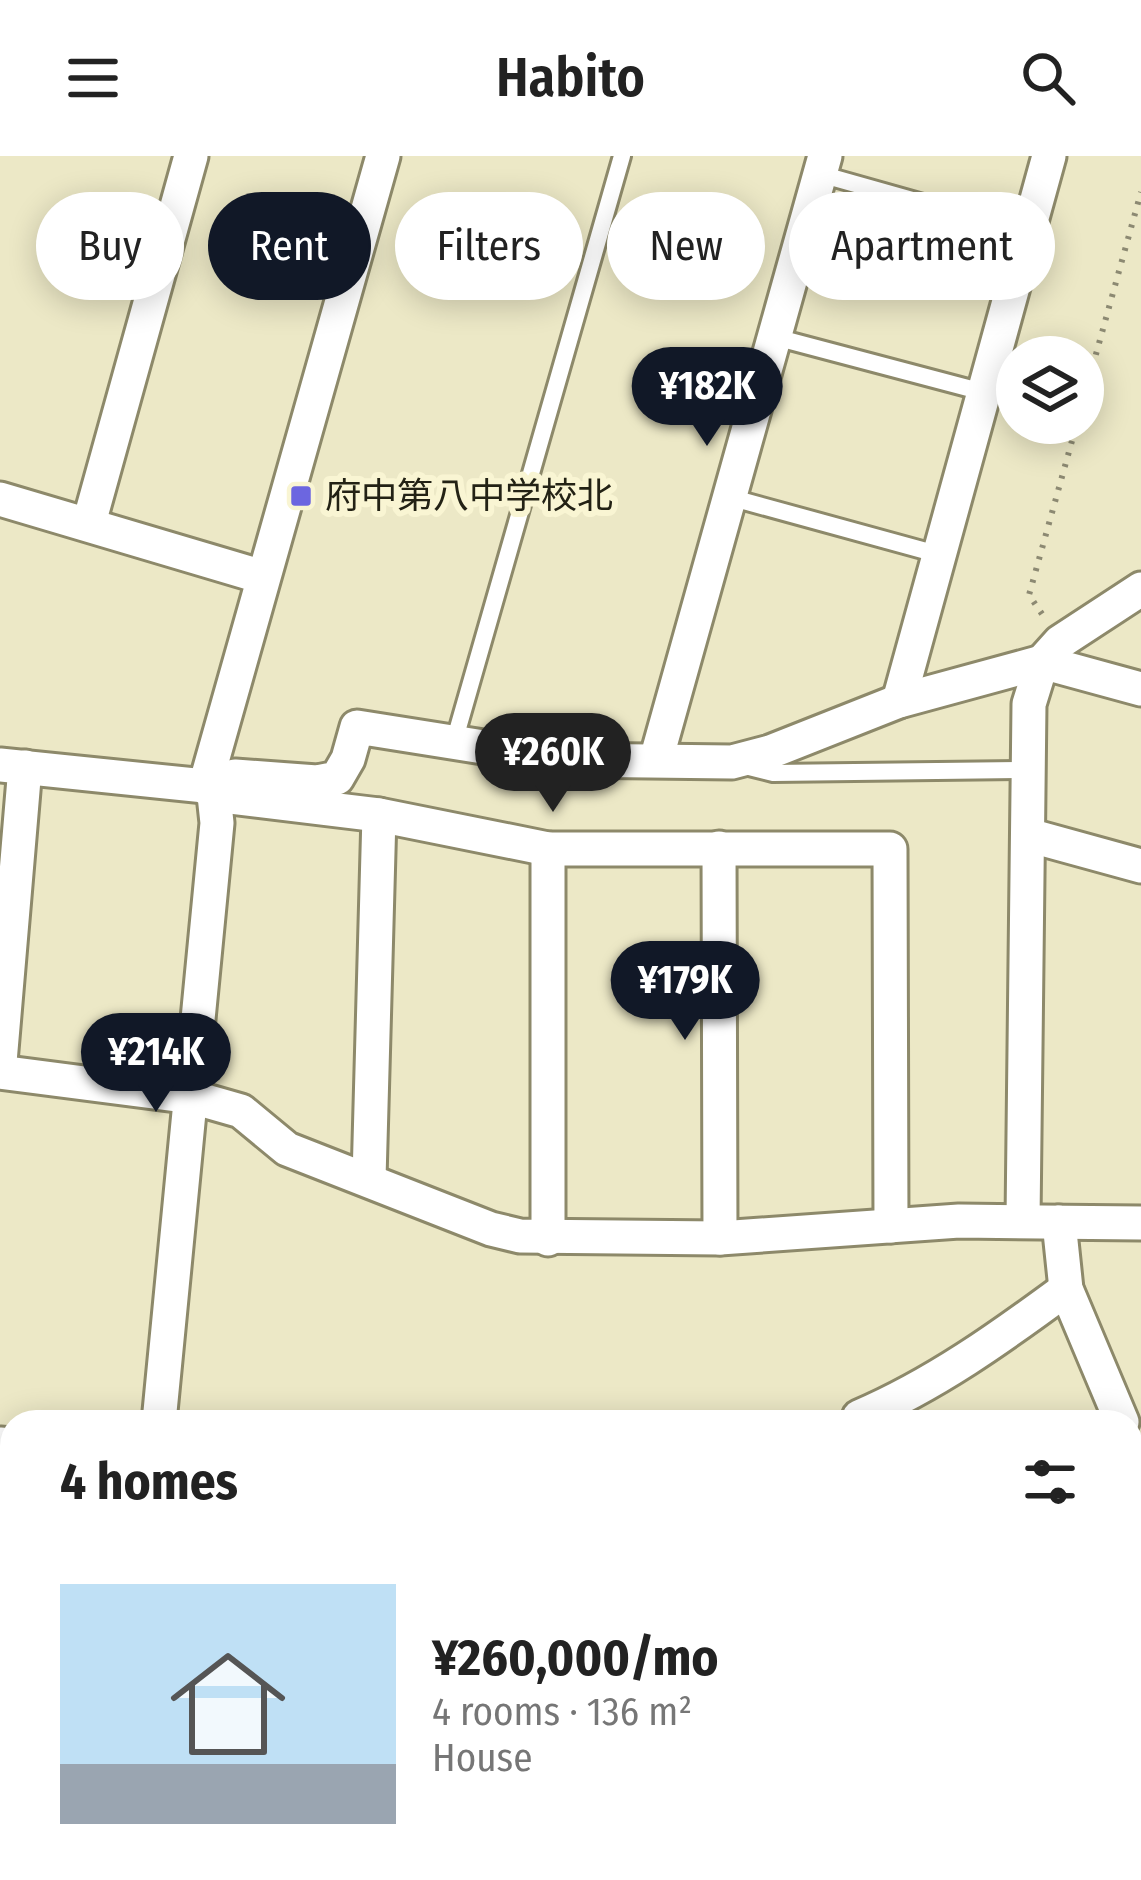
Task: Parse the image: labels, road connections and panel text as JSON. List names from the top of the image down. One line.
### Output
{"places":{"transit":["府中第八中学校北"]},"page":{"header":"Habito","chip":["Buy","Rent","Filters","New","Apartment"],"price":["¥182K","¥260K","¥179K","¥214K"],"heading":"4 homes","list":[{"name":"¥260,000/mo","note":"4 rooms · 136 m² · House"}]}}
